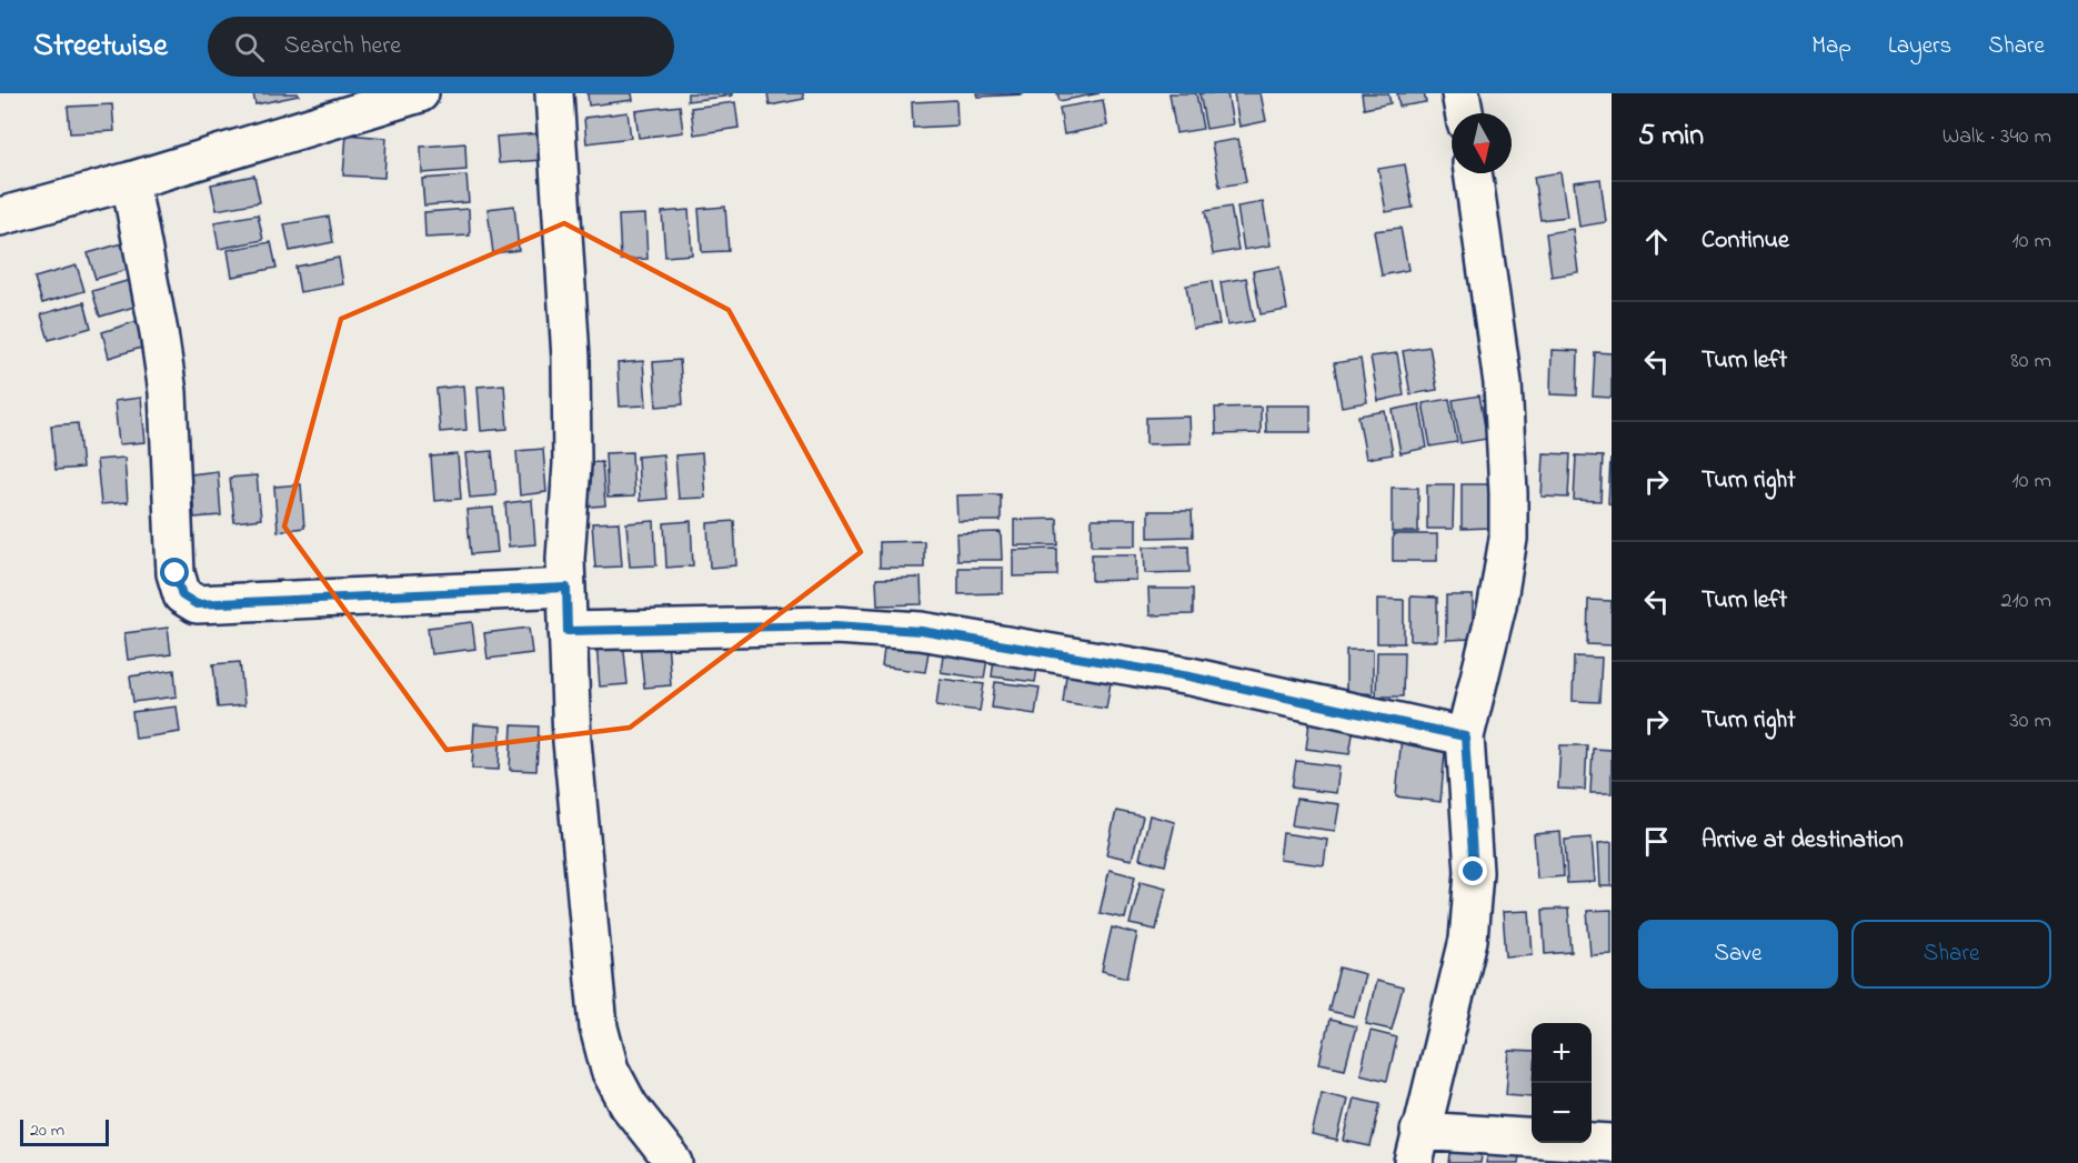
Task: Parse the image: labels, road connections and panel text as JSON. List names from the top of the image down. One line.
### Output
{"scale_bar":"20 m","north":"bottom","page":{"header":"Streetwise","search":"Search here","nav":["Map","Layers","Share"],"heading":["5 min","Walk · 340 m"],"list":[["Continue","10 m"],["Turn left","80 m"],["Turn right","10 m"],["Turn left","210 m"],["Turn right","30 m"],"Arrive at destination"],"buttons":["Save","Share"],"map_buttons":["+","−"],"scale":"20 m"}}
